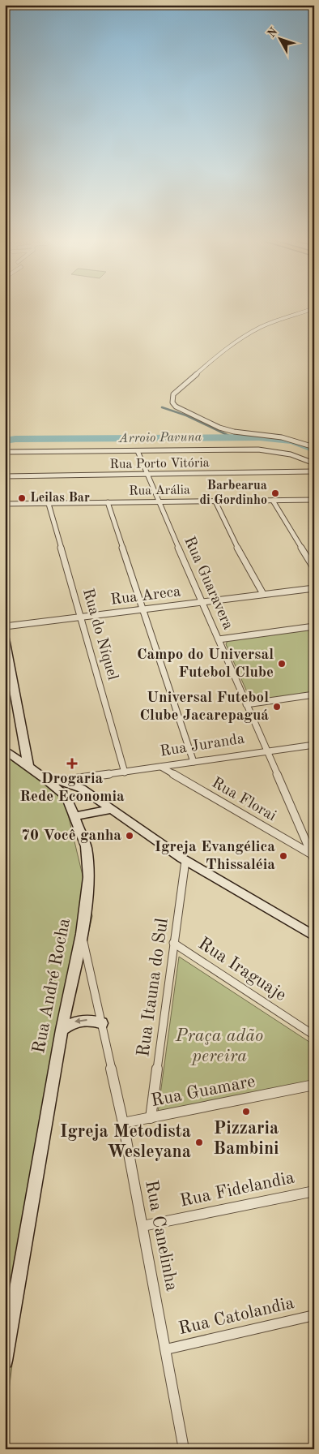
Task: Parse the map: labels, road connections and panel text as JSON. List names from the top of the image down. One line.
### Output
{"streets":{"main road":["Rua Juranda","Rua André Rocha"],"street":["Rua Porto Vitória","Rua Arália","Rua Guaravera","Rua Areca","Rua do Níquel","Rua Florai","Rua Iraguaje","Rua Itauna do Sul","Rua Guamare","Rua Fidelandia","Rua Canelinha","Rua Catolandia"]},"crossings":[["Rua Porto Vitória","Rua Guaravera"],["Rua Arália","Rua Guaravera"],["Rua Arália","Rua do Níquel"],["Rua Guaravera","Rua Areca"],["Rua Guaravera","Rua Juranda"],["Rua Guaravera","Rua Florai"],["Rua Areca","Rua do Níquel"],["Rua do Níquel","Rua Juranda"],["Rua Juranda","Rua Florai"],["Rua Juranda","Rua André Rocha"],["Rua Juranda","Rua Itauna do Sul"],["Rua Iraguaje","Rua Itauna do Sul"],["Rua André Rocha","Rua Canelinha"],["Rua Itauna do Sul","Rua Guamare"],["Rua Guamare","Rua Canelinha"],["Rua Fidelandia","Rua Canelinha"],["Rua Canelinha","Rua Catolandia"]],"water":["Arroio Pavuna"],"parks":["Praça adão pereira"],"places":{"other":["Barbearua di Gordinho","Leilas Bar","Campo do Universal Futebol Clube","Universal Futebol Clube Jacarepaguá","70 Você ganha","Igreja Evangélica Thissaléia","Pizzaria Bambini","Igreja Metodista Wesleyana"],"health":["Drogaria Rede Economia"]},"north":"top left"}
